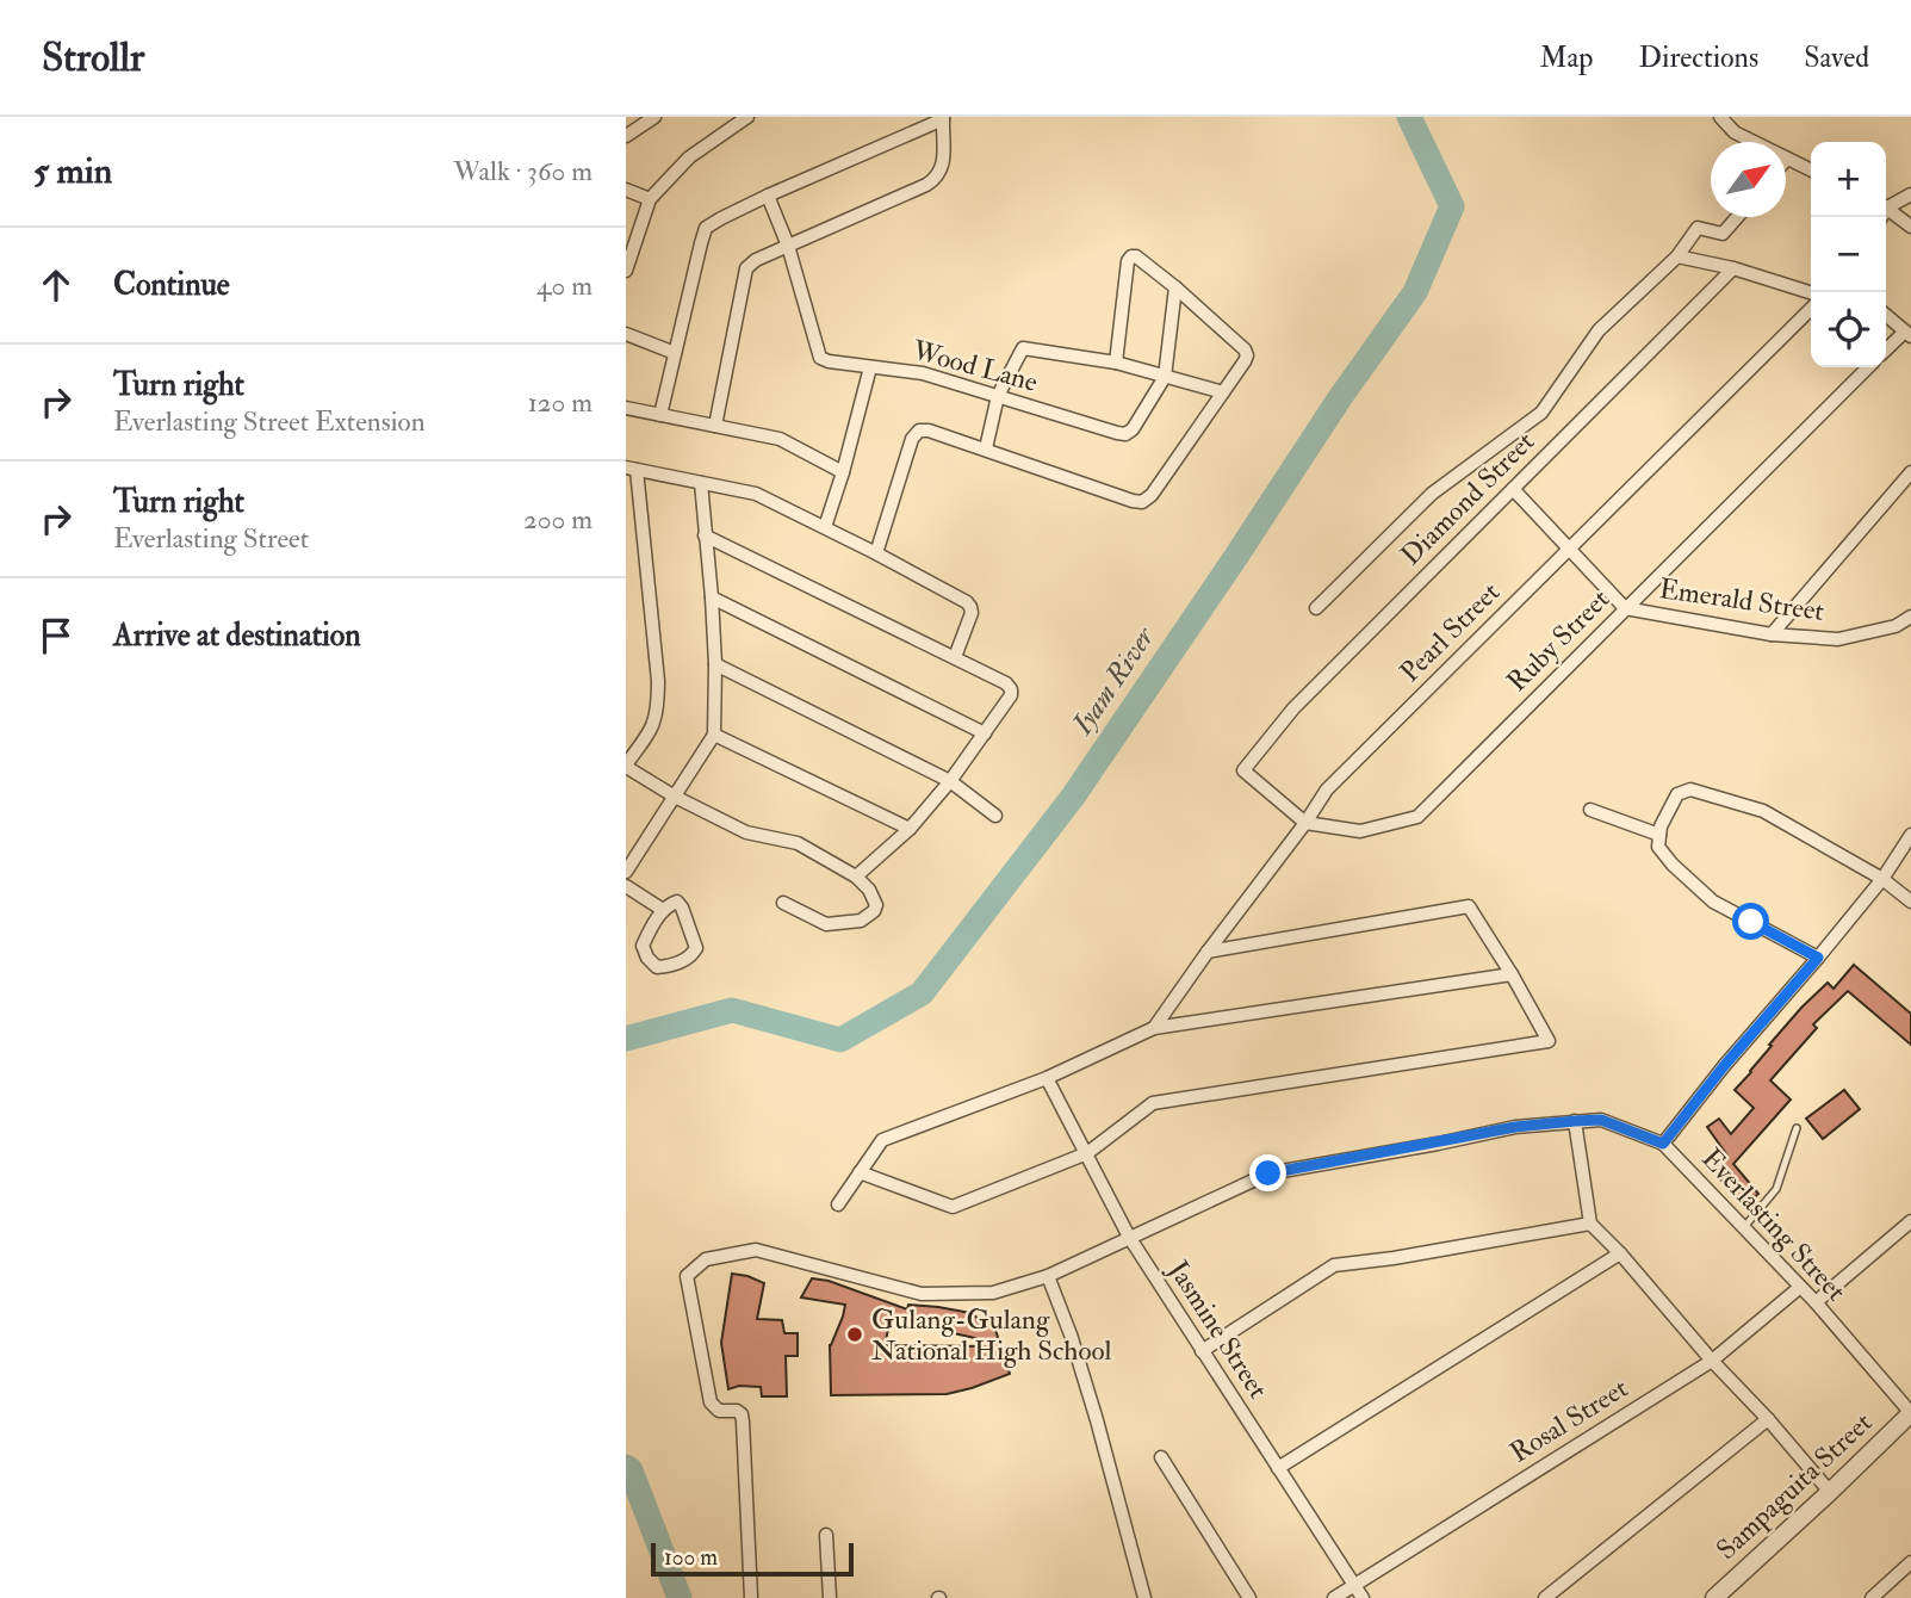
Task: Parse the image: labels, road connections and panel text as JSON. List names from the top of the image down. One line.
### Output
{"streets":{"street":["Wood Lane","Diamond Street","Emerald Street","Pearl Street","Ruby Street","Everlasting Street","Jasmine Street","Rosal Street","Sampaguita Street"]},"crossings":[["Diamond Street","Emerald Street"],["Diamond Street","Pearl Street"],["Diamond Street","Ruby Street"],["Emerald Street","Pearl Street"],["Emerald Street","Ruby Street"],["Pearl Street","Ruby Street"],["Everlasting Street","Jasmine Street"],["Everlasting Street","Rosal Street"],["Everlasting Street","Sampaguita Street"],["Jasmine Street","Rosal Street"]],"water":["Iyam River"],"places":["Gulang-Gulang National High School"],"scale_bar":"100 m","north":"top right","page":{"header":"Strollr","nav":["Map","Directions","Saved"],"heading":["5 min","Walk · 360 m"],"map_buttons":["+","−"],"list":[["Continue","40 m"],["Turn right","Everlasting Street Extension","120 m"],["Turn right","Everlasting Street","200 m"],"Arrive at destination"],"scale":"100 m"}}
